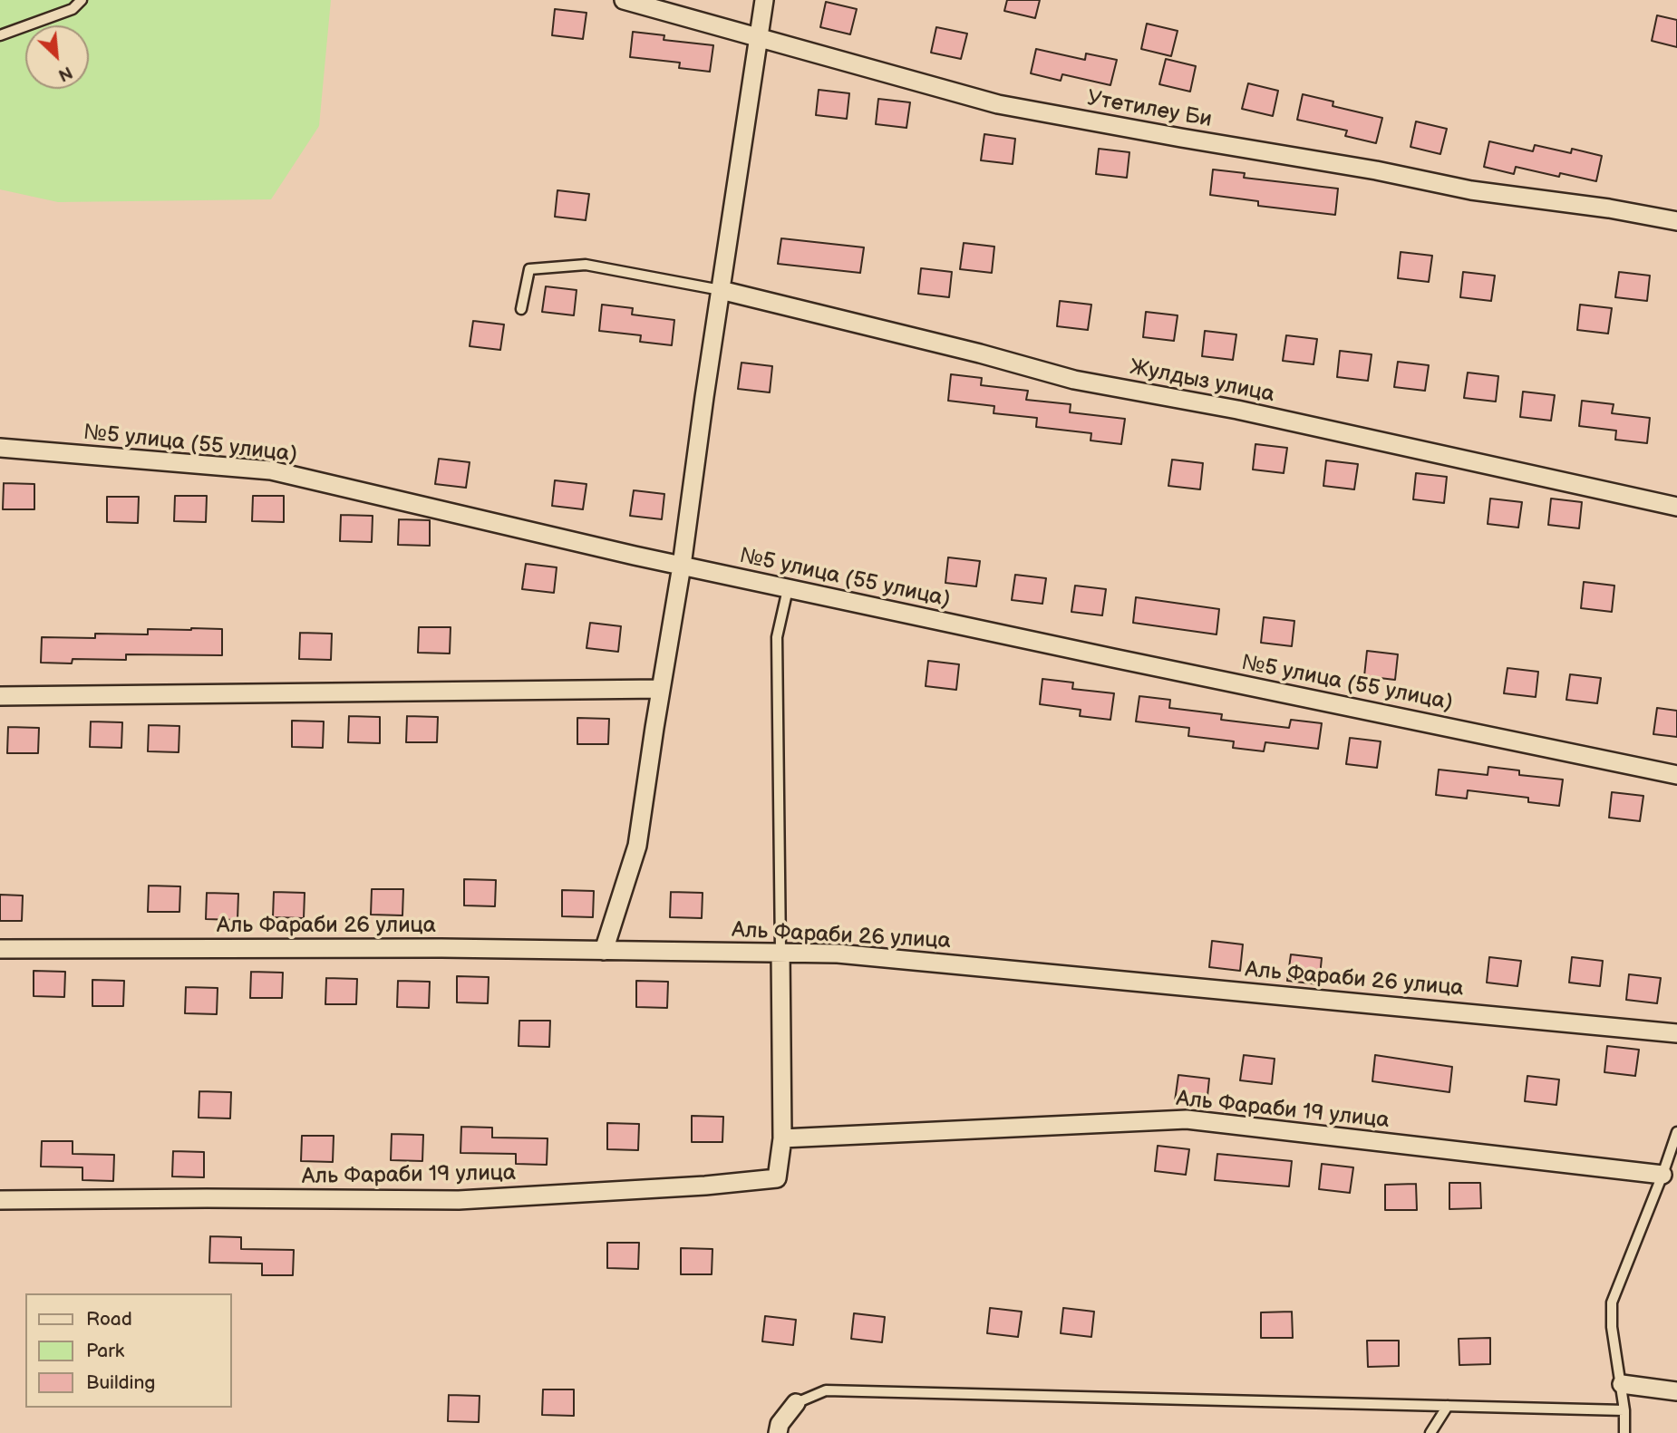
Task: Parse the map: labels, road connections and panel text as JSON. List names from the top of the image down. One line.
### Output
{"streets":{"street":["Утетилеу Би","Жулдыз улица","№5 улица (55 улица)","Аль Фараби 26 улица","Аль Фараби 19 улица"]},"crossings":[["Аль Фараби 26 улица","Аль Фараби 19 улица"]],"legend":["Road","Park","Building"],"north":"bottom right"}
